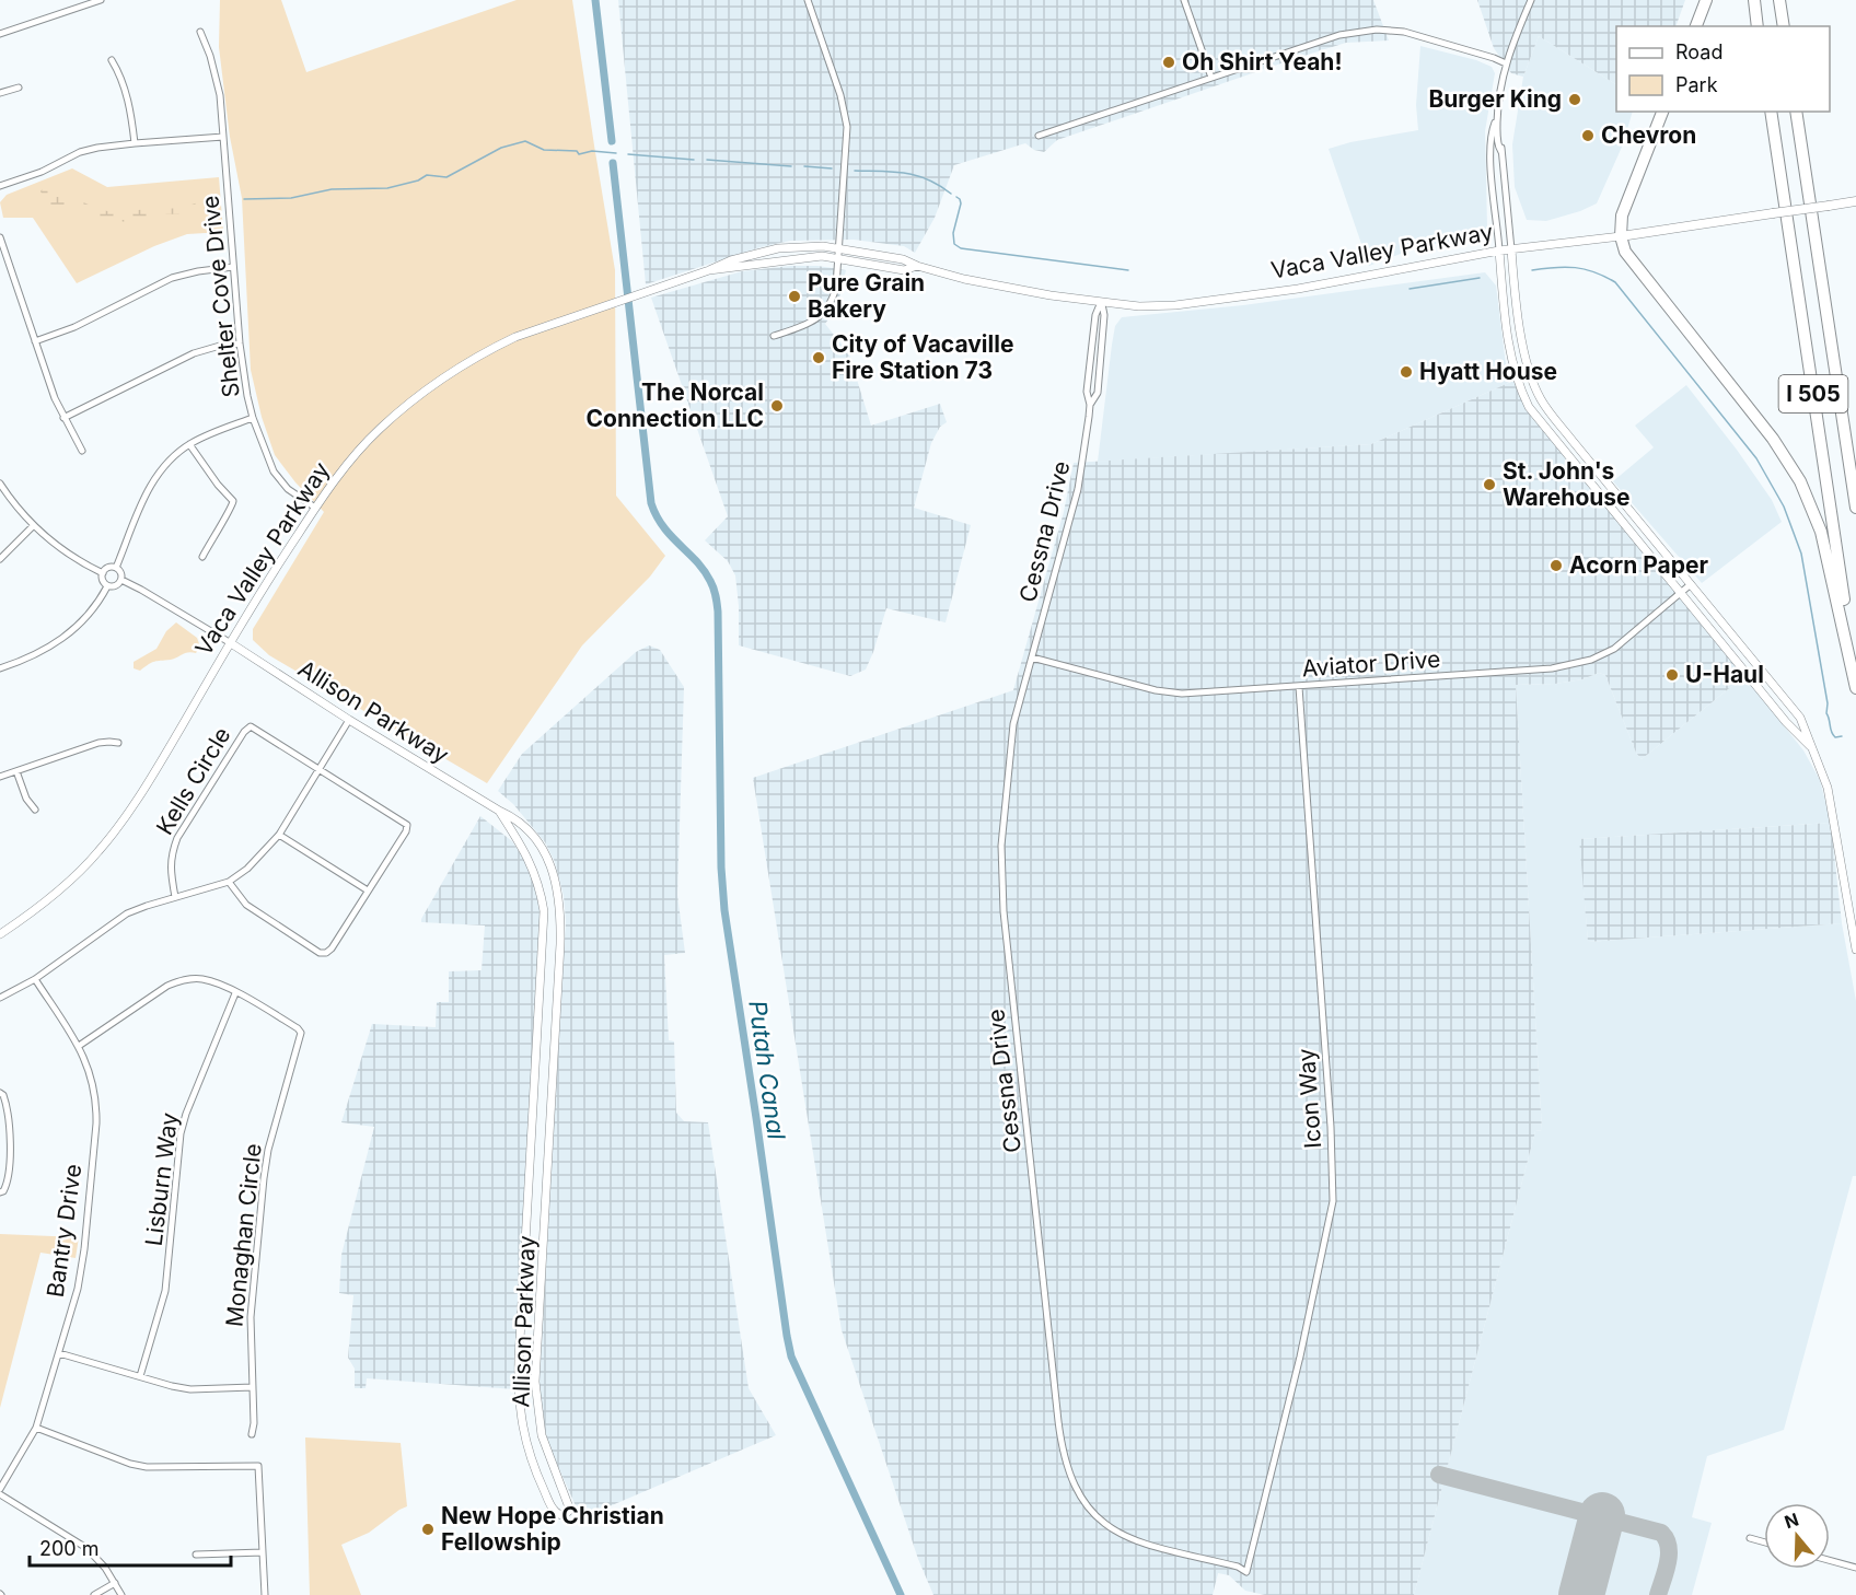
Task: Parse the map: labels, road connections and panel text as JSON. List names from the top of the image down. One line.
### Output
{"streets":{"highway":["I 505"],"main road":["Vaca Valley Parkway"],"street":["Shelter Cove Drive","Cessna Drive","Aviator Drive","Allison Parkway","Kells Circle","Icon Way","Lisburn Way","Bantry Drive","Monaghan Circle"]},"crossings":[["Vaca Valley Parkway","Shelter Cove Drive"],["Vaca Valley Parkway","Cessna Drive"],["Vaca Valley Parkway","Allison Parkway"],["Cessna Drive","Aviator Drive"],["Cessna Drive","Icon Way"],["Aviator Drive","Icon Way"],["Lisburn Way","Monaghan Circle"],["Bantry Drive","Monaghan Circle"]],"water":["Putah Canal"],"places":["Oh Shirt Yeah!","Burger King","Chevron","Pure Grain Bakery","City of Vacaville Fire Station 73","Hyatt House","The Norcal Connection LLC","St. John's Warehouse","Acorn Paper","U-Haul","New Hope Christian Fellowship"],"legend":["Road","Park"],"scale_bar":"200 m","north":"top"}
